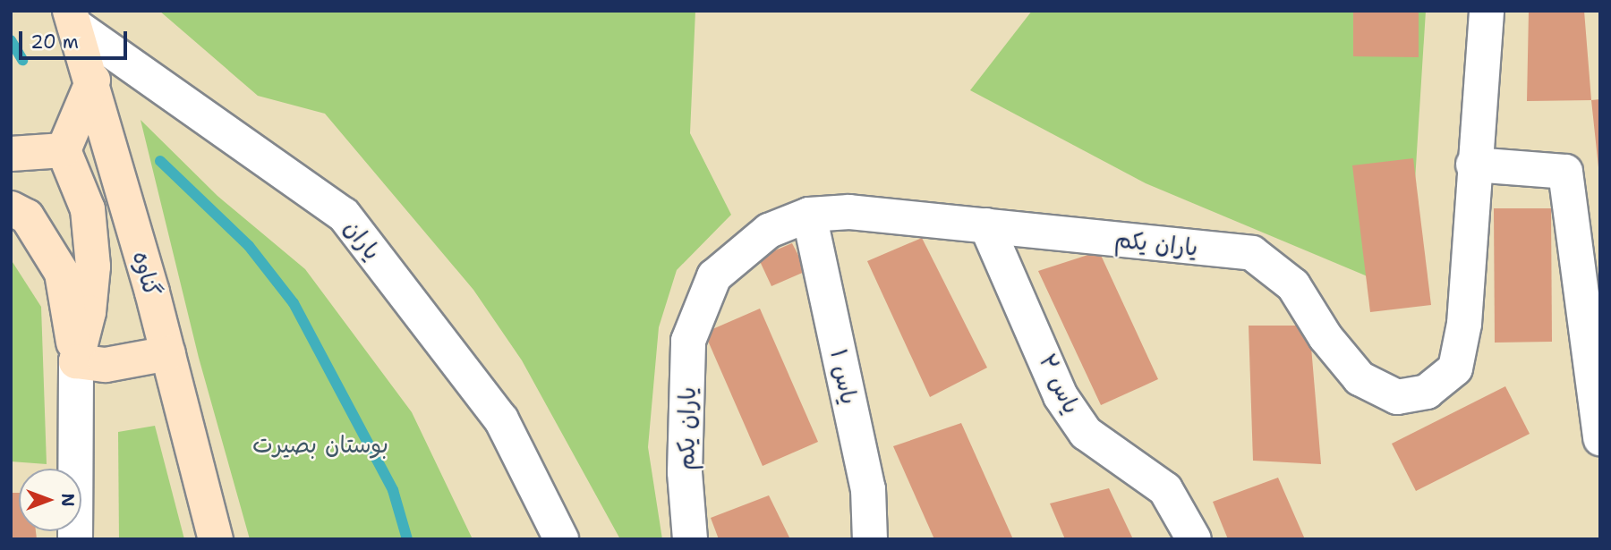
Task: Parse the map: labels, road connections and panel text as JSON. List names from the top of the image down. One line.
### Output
{"streets":{"main road":["گناوه"],"street":["یاران","یاران یکم","یاس ۱","یاس ۲"]},"crossings":[["یاران","گناوه"],["یاران یکم","یاس ۱"],["یاران یکم","یاس ۲"]],"parks":["بوستان بصیرت"],"scale_bar":"20 m","north":"right"}
